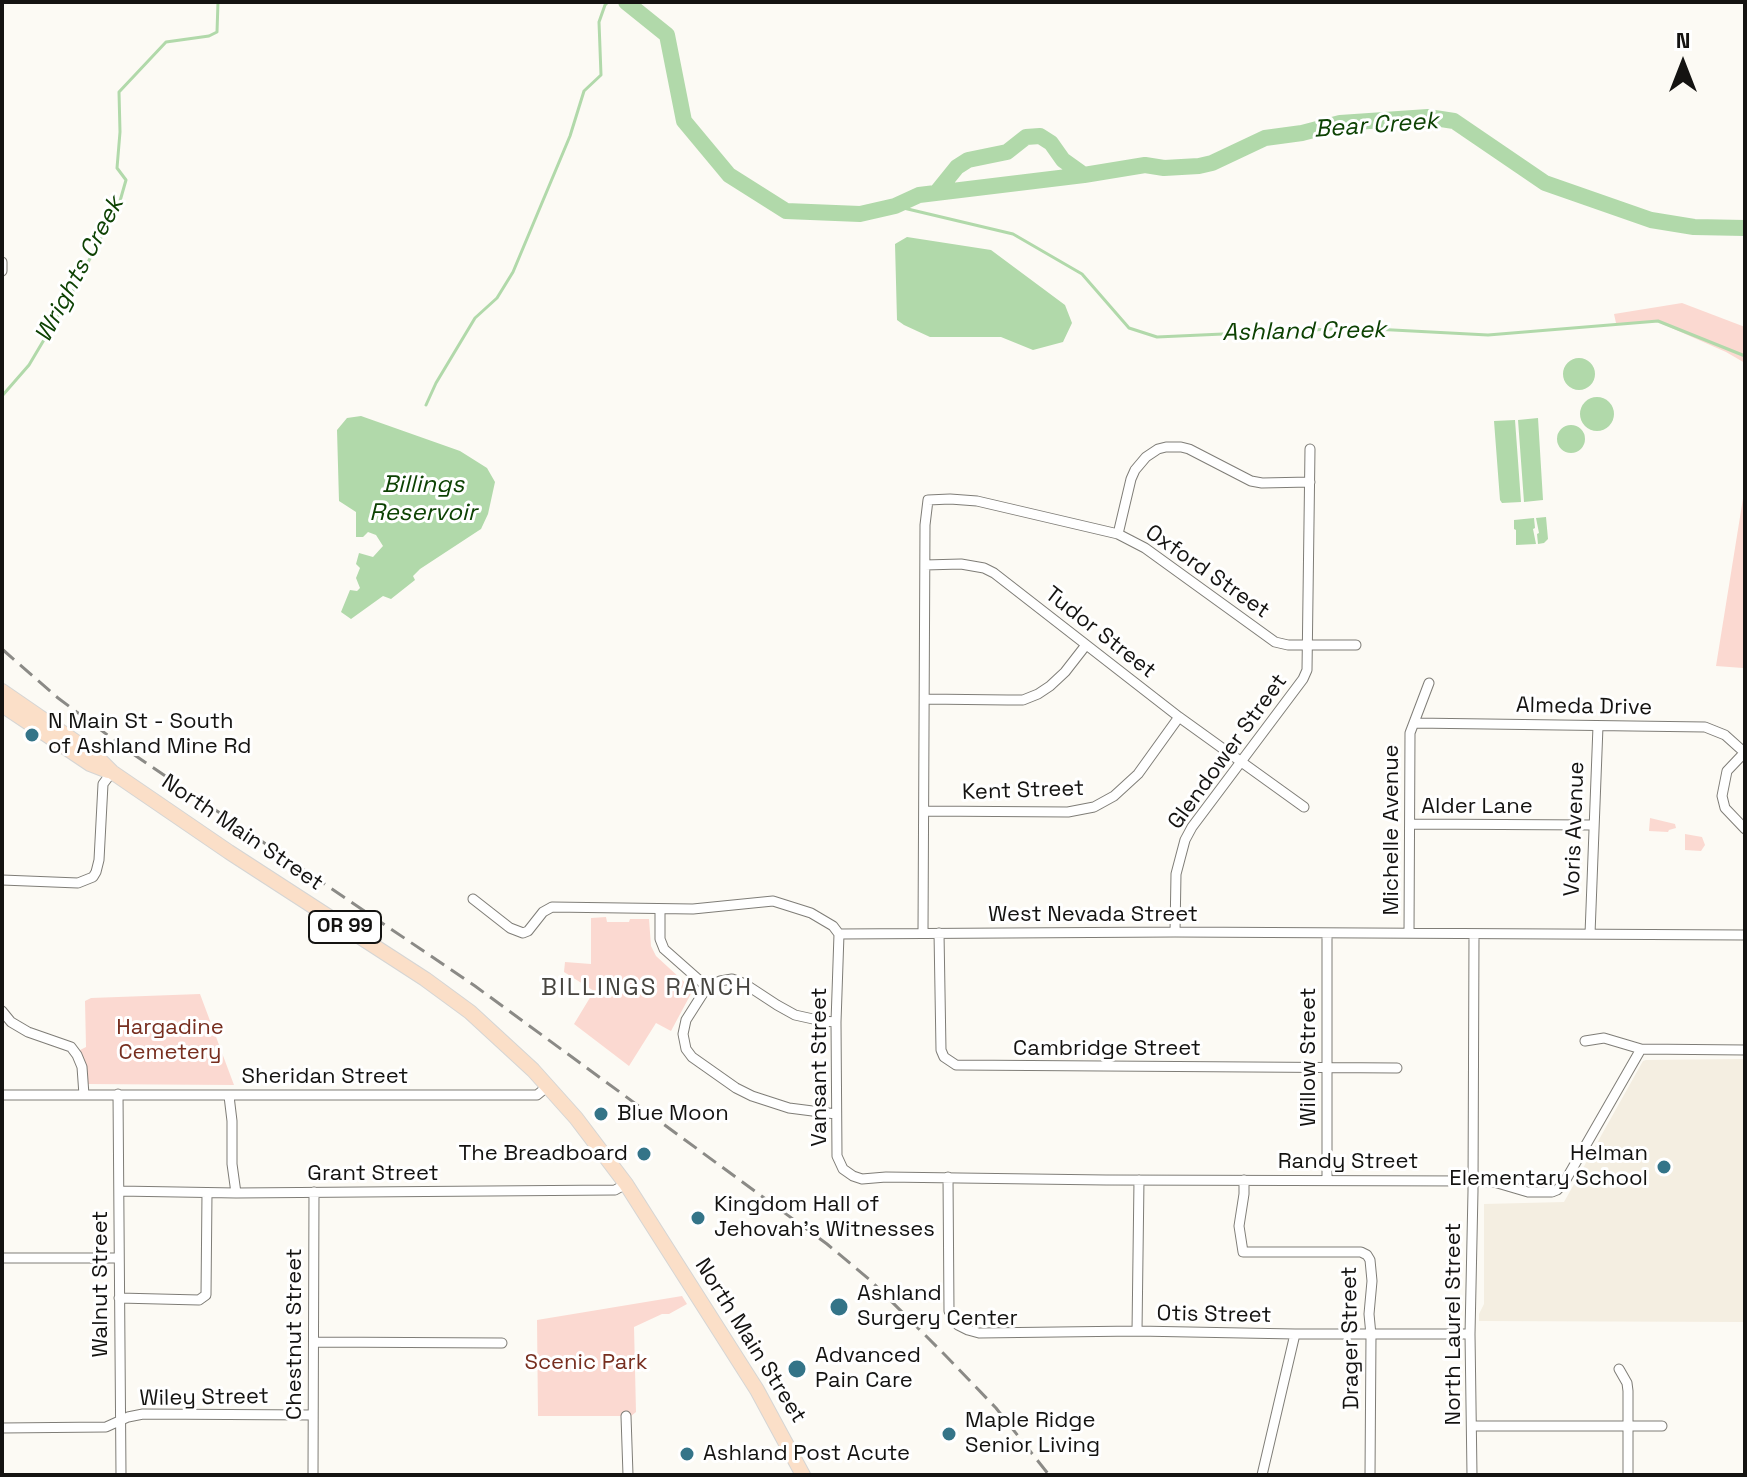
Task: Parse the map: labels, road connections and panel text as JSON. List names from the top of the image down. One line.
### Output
{"streets":{"main road":["North Main Street","OR 99"],"street":["Oxford Street","Tudor Street","Almeda Drive","Glendower Street","Kent Street","Alder Lane","Voris Avenue","Michelle Avenue","West Nevada Street","Cambridge Street","Willow Street","Vansant Street","Sheridan Street","Randy Street","Grant Street","Walnut Street","Otis Street","North Laurel Street","Chestnut Street","Drager Street","Wiley Street"]},"crossings":[["Oxford Street","Tudor Street"],["Oxford Street","Glendower Street"],["Tudor Street","Glendower Street"],["Tudor Street","Kent Street"],["Almeda Drive","Voris Avenue"],["Almeda Drive","Michelle Avenue"],["Glendower Street","West Nevada Street"],["Alder Lane","Voris Avenue"],["Alder Lane","Michelle Avenue"],["Voris Avenue","West Nevada Street"],["Michelle Avenue","West Nevada Street"],["North Main Street","Sheridan Street"],["North Main Street","Grant Street"],["West Nevada Street","Cambridge Street"],["West Nevada Street","Willow Street"],["West Nevada Street","Vansant Street"],["West Nevada Street","North Laurel Street"],["Cambridge Street","Willow Street"],["Willow Street","Randy Street"],["Vansant Street","Randy Street"],["Sheridan Street","Walnut Street"],["Randy Street","Otis Street"],["Randy Street","North Laurel Street"],["Randy Street","Drager Street"],["Grant Street","Walnut Street"],["Grant Street","Chestnut Street"],["Walnut Street","Wiley Street"],["Otis Street","North Laurel Street"],["Otis Street","Drager Street"],["Chestnut Street","Wiley Street"]],"districts":["BILLINGS RANCH"],"water":["Bear Creek","Wrights Creek","Ashland Creek","Billings Reservoir"],"parks":["Hargadine Cemetery","Scenic Park"],"places":["N Main St - South of Ashland Mine Rd","Blue Moon","The Breadboard","Helman Elementary School","Kingdom Hall of Jehovah's Witnesses","Ashland Surgery Center","Advanced Pain Care","Maple Ridge Senior Living","Ashland Post Acute"],"north":"top"}
